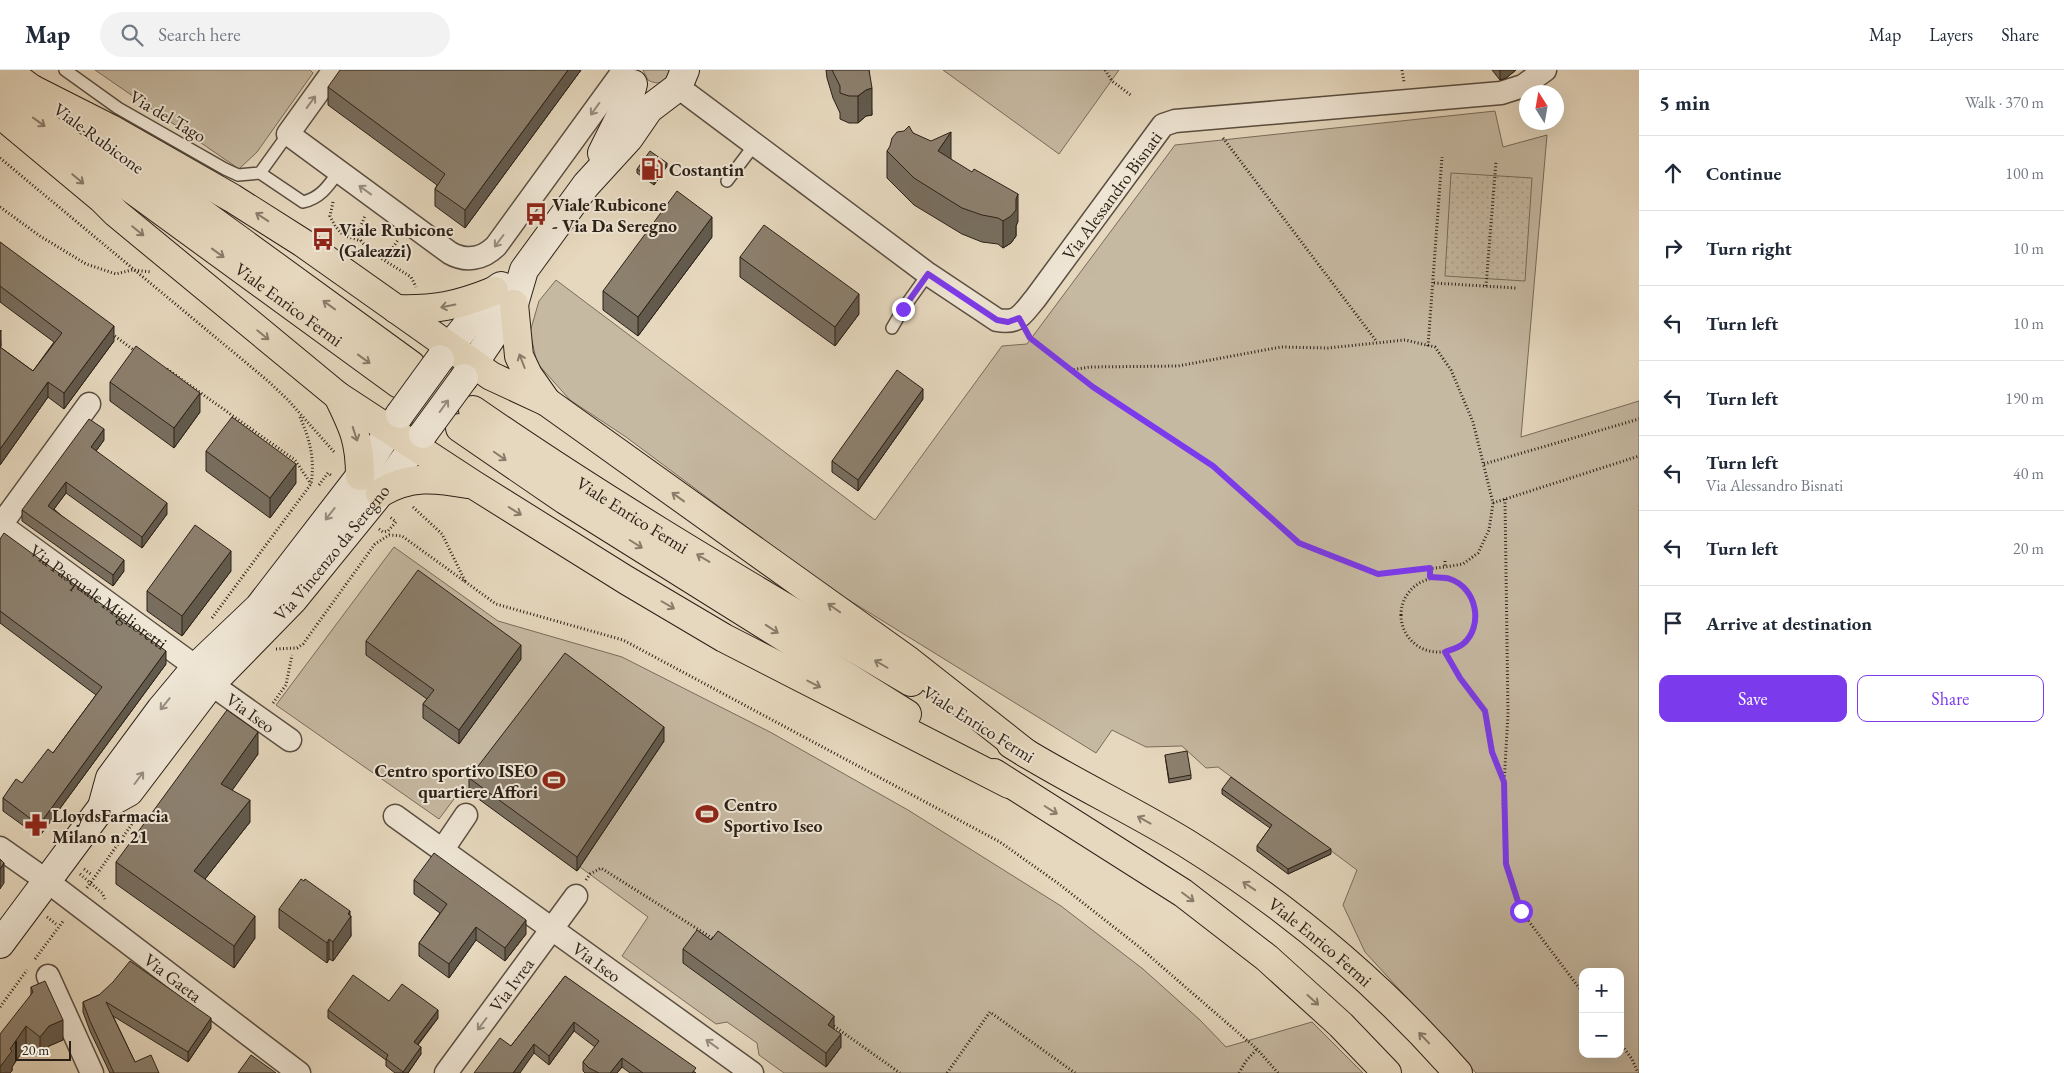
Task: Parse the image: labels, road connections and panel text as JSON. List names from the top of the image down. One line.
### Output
{"streets":{"highway":["Viale Rubicone","Viale Enrico Fermi"],"main road":["Via Vincenzo da Seregno"],"street":["Via Alessandro Bisnati","Via Pasquale Miglioretti","Via Iseo","Via Gaeta","Via Ivrea"],"lane":["Via del Tago"]},"crossings":[["Viale Rubicone","Viale Enrico Fermi"],["Via Vincenzo da Seregno","Via Pasquale Miglioretti"],["Via Vincenzo da Seregno","Via Iseo"],["Via Vincenzo da Seregno","Via Gaeta"],["Via Pasquale Miglioretti","Via Iseo"],["Via Iseo","Via Ivrea"]],"one_way":["Via Iseo","Via Ivrea"],"places":{"fuel station":["Costantin"],"bus stop":["Viale Rubicone - Via Da Seregno","Viale Rubicone (Galeazzi)"],"sports":["Centro sportivo ISEO quartiere Affori","Centro Sportivo Iseo"],"pharmacy":["LloydsFarmacia Milano n. 21"]},"scale_bar":"20 m","north":"top","page":{"header":"Map","search":"Search here","nav":["Map","Layers","Share"],"heading":["5 min","Walk · 370 m"],"list":[["Continue","100 m"],["Turn right","10 m"],["Turn left","10 m"],["Turn left","190 m"],["Turn left","Via Alessandro Bisnati","40 m"],["Turn left","20 m"],"Arrive at destination"],"buttons":["Save","Share"],"map_buttons":["+","−"],"scale":"20 m"}}
